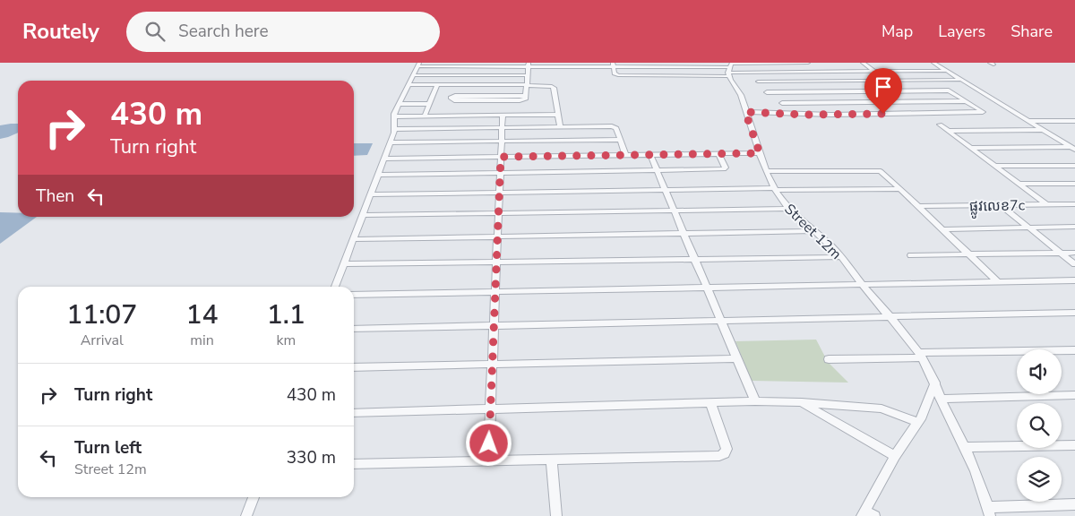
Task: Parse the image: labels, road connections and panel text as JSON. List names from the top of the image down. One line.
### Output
{"streets":{"street":["ផ្លូវលេខ7c","Street 12m"]},"page":{"header":"Routely","search":"Search here","nav":["Map","Layers","Share"],"turn":["430 m","Turn right"],"then":"Then","eta":["11:07","Arrival","14","min","1.1","km"],"list":[{"name":"Turn right","value":"430 m"},{"name":"Turn left","note":"Street 12m","value":"330 m"}]}}
